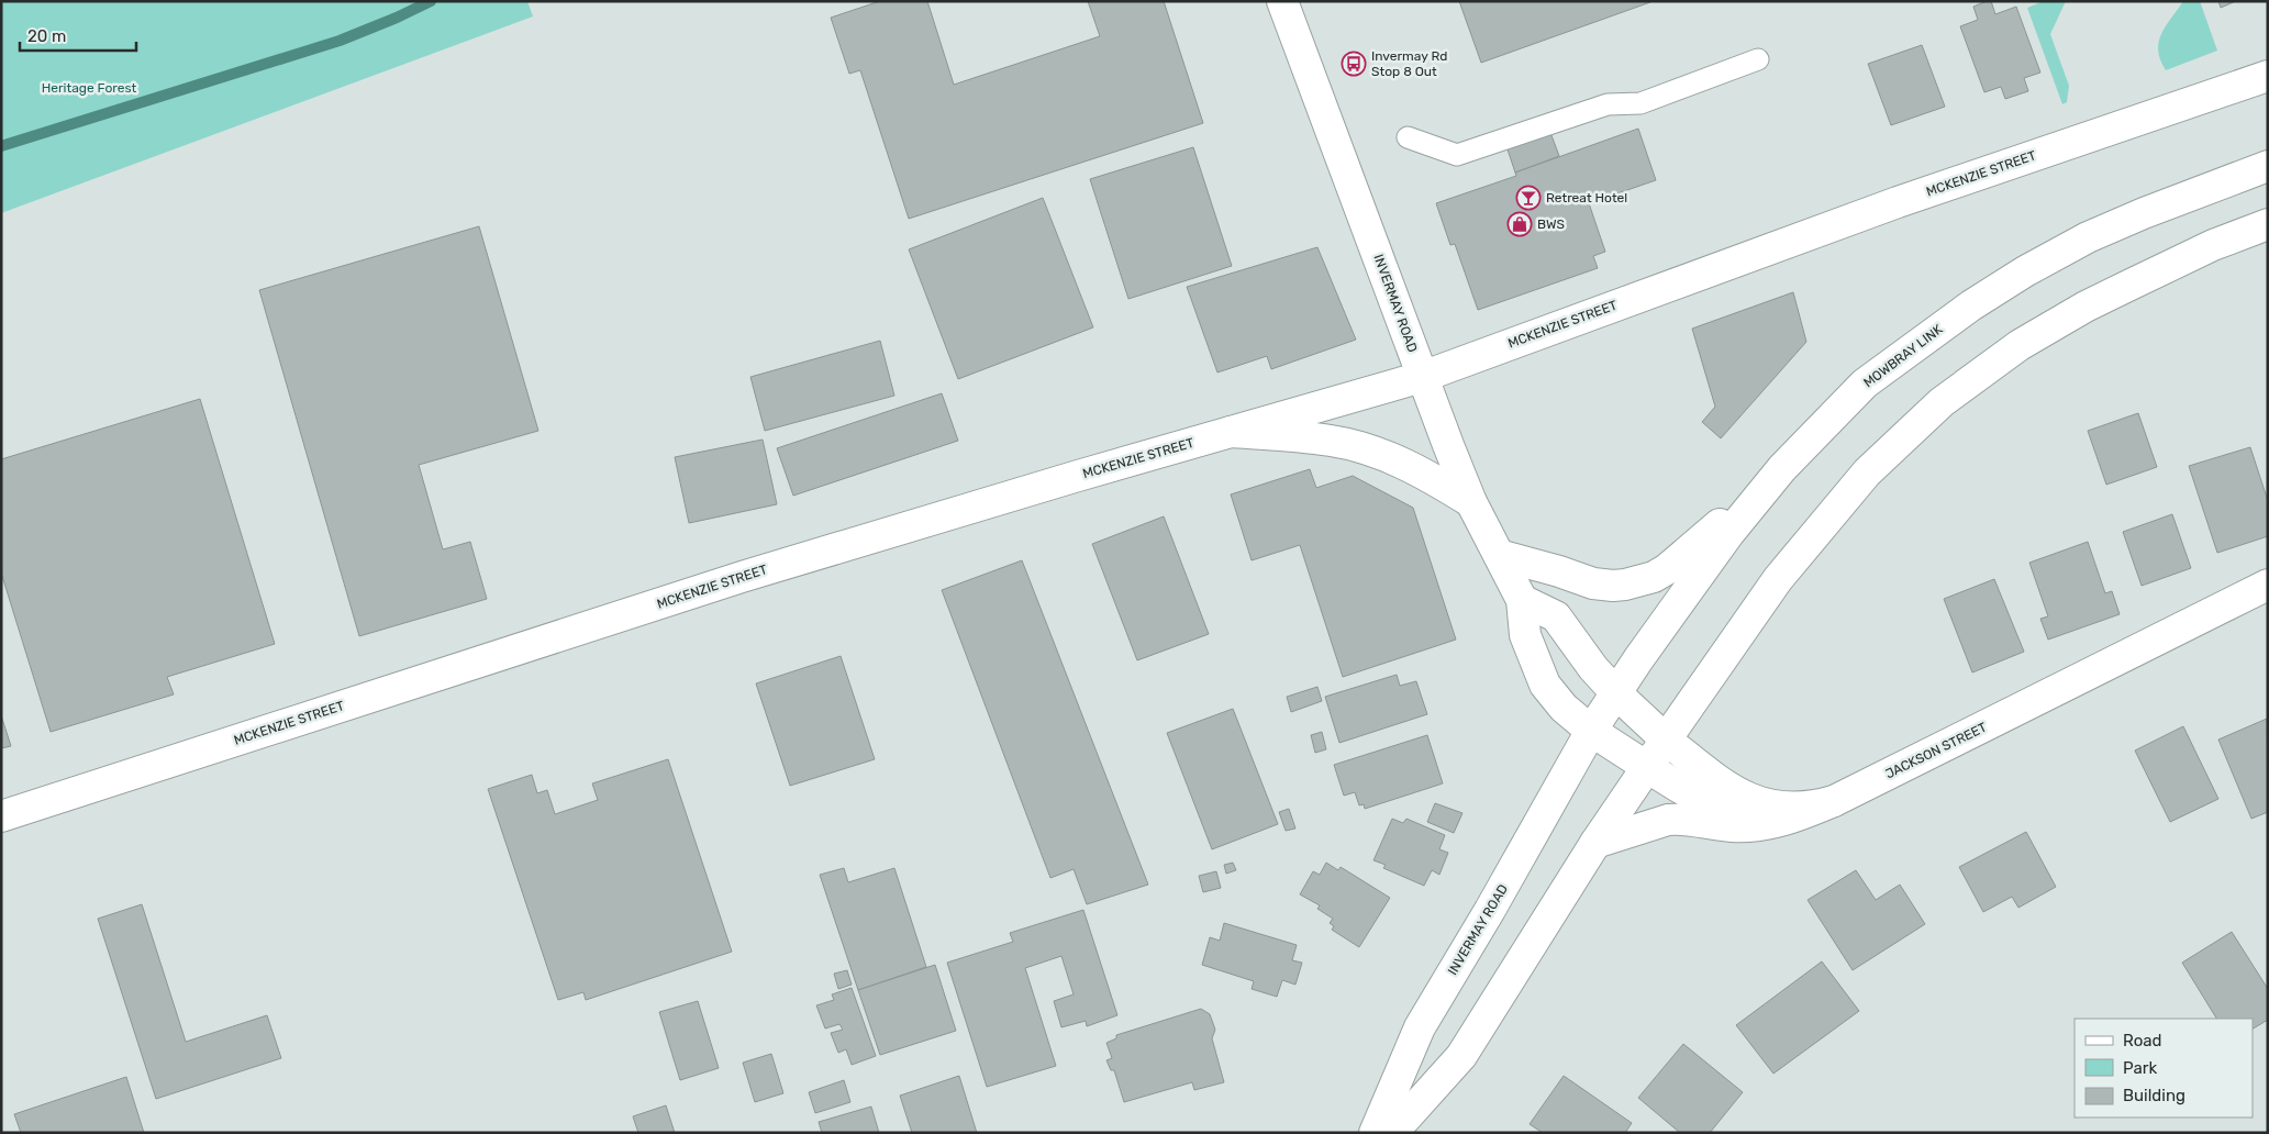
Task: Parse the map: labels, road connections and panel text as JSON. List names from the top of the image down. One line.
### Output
{"streets":{"main road":["MCKENZIE STREET","INVERMAY ROAD","MOWBRAY LINK","JACKSON STREET"]},"crossings":[["MCKENZIE STREET","INVERMAY ROAD"],["INVERMAY ROAD","MOWBRAY LINK"],["INVERMAY ROAD","JACKSON STREET"],["MOWBRAY LINK","JACKSON STREET"]],"parks":["Heritage Forest"],"places":{"bus stop":["Invermay Rd Stop 8 Out"],"bar":["Retreat Hotel"],"shop":["BWS"]},"legend":["Road","Park","Building"],"scale_bar":"20 m"}
